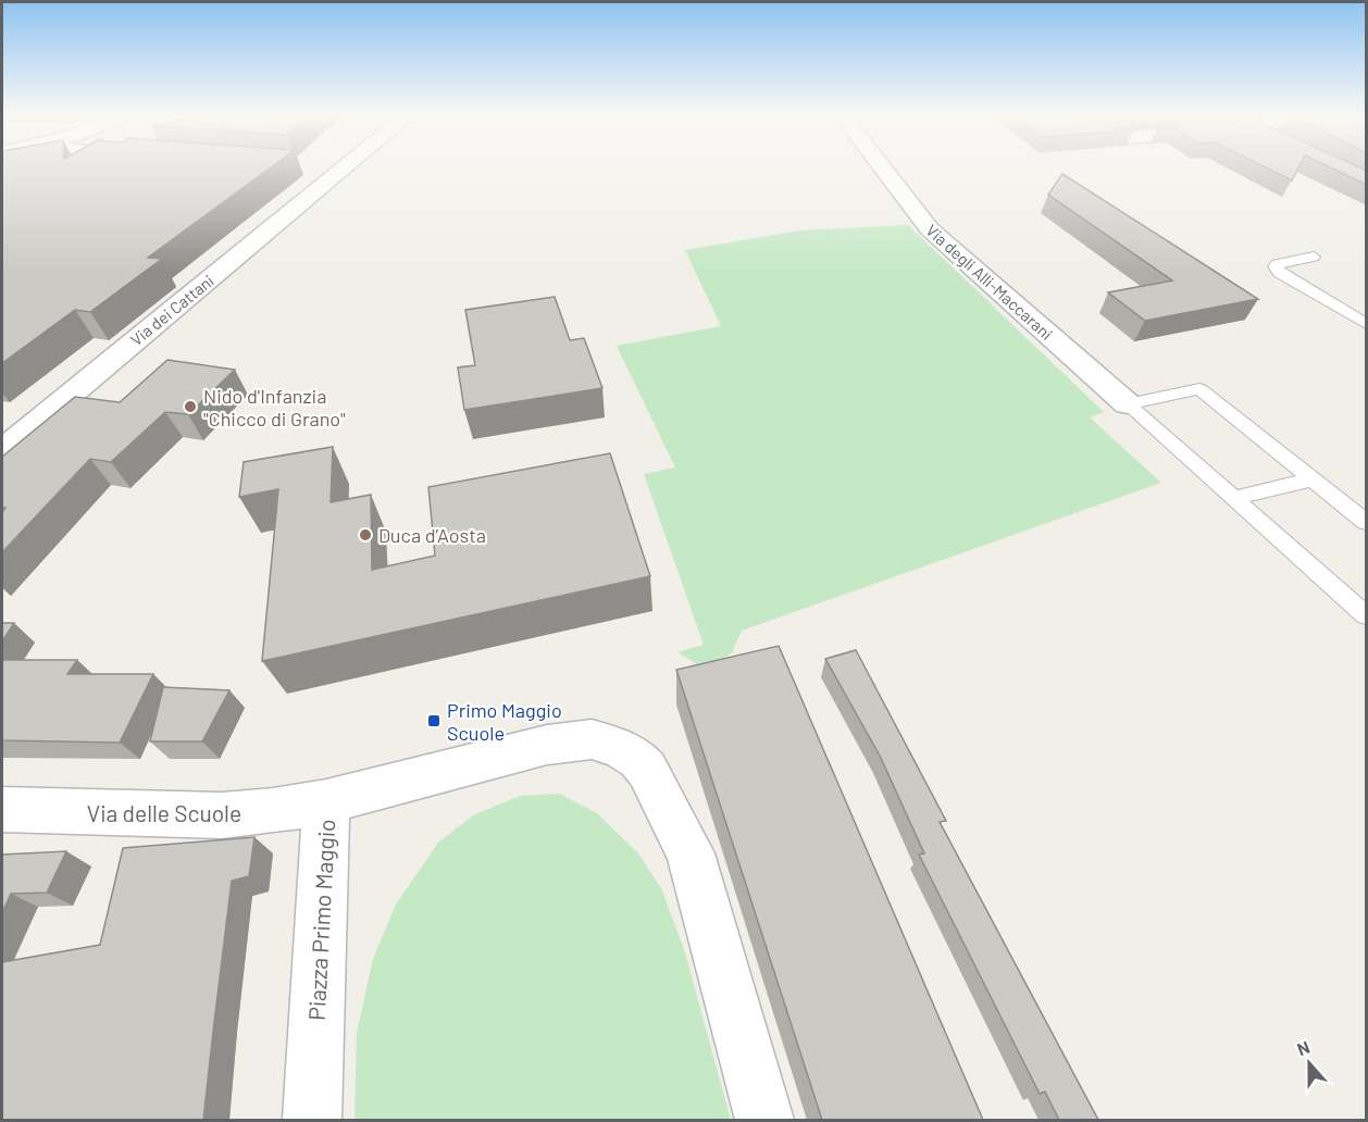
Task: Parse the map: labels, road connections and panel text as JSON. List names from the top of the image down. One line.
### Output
{"streets":{"street":["Via degli Alli-Maccarani","Via dei Cattani","Via delle Scuole","Piazza Primo Maggio"]},"crossings":[["Via delle Scuole","Piazza Primo Maggio"]],"places":{"other":["Nido d'Infanzia \"Chicco di Grano\"","Duca d’Aosta"],"transit":["Primo Maggio Scuole"]},"north":"top"}
